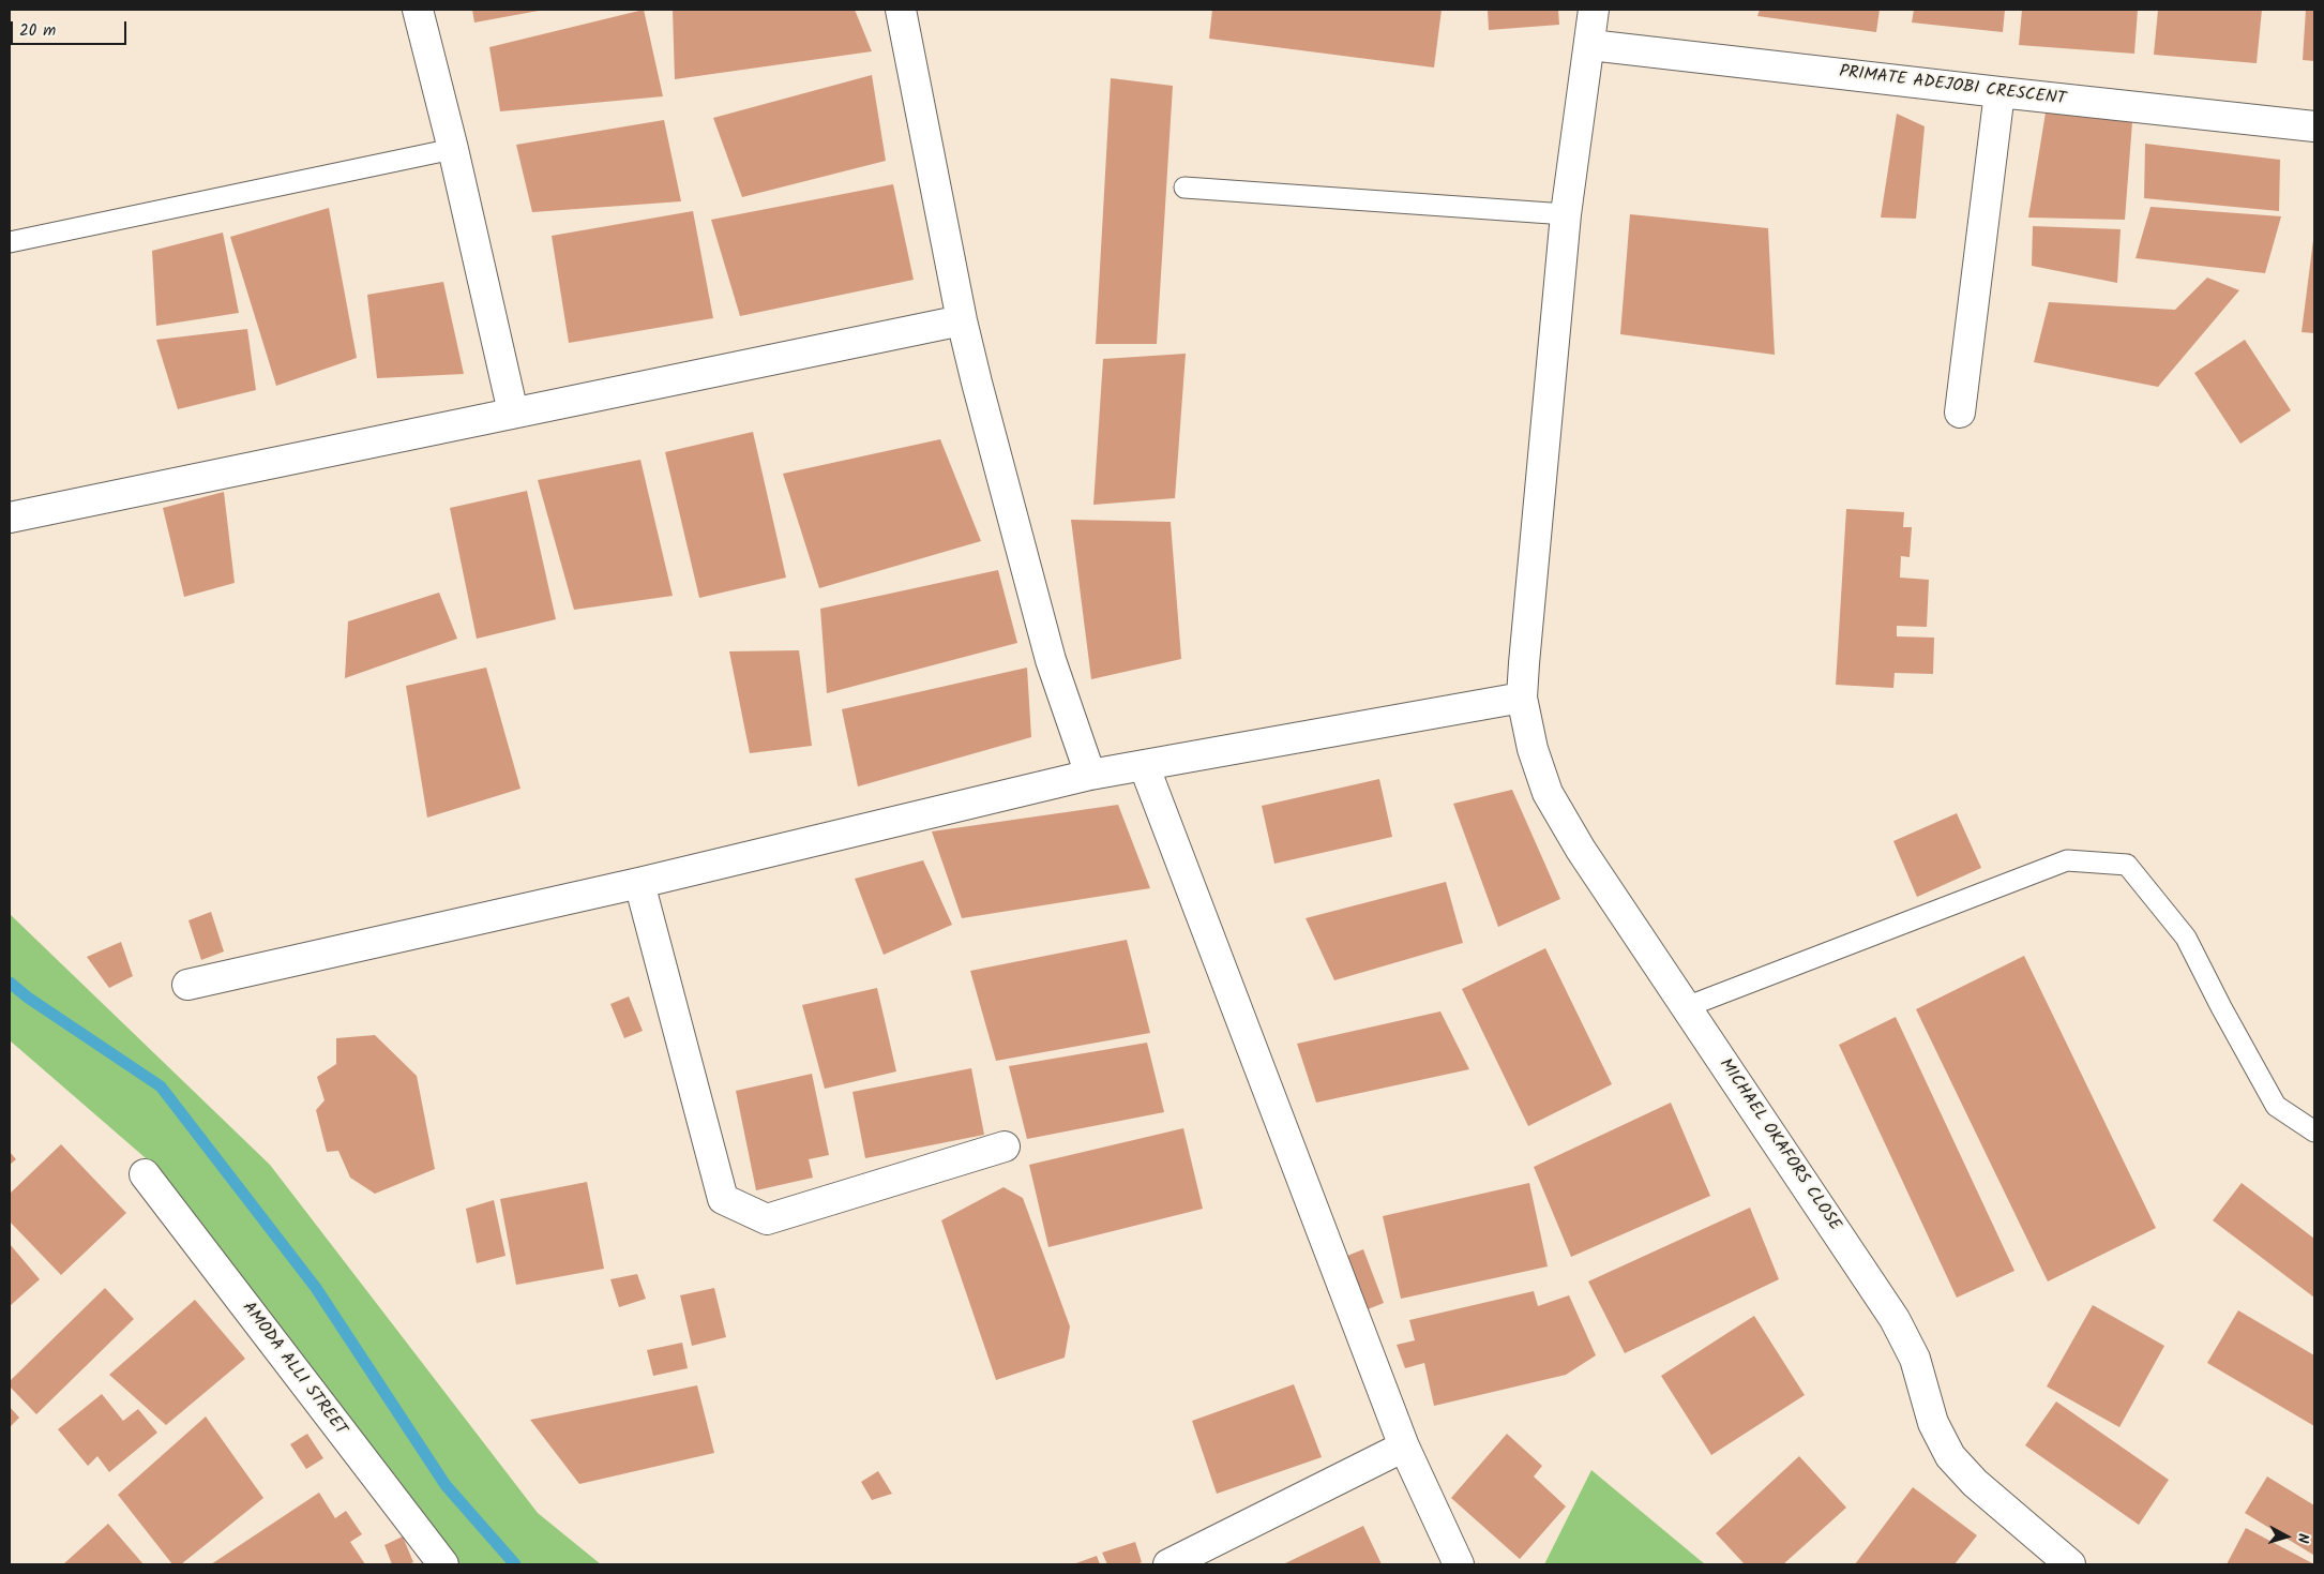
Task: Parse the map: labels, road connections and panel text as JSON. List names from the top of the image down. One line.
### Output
{"streets":{"street":["PRIMATE ADEJOBI CRESCENT","MICHAEL OKAFORS CLOSE","AMODA ALLI STREET"]},"crossings":[["PRIMATE ADEJOBI CRESCENT","MICHAEL OKAFORS CLOSE"]],"scale_bar":"20 m","north":"right"}
